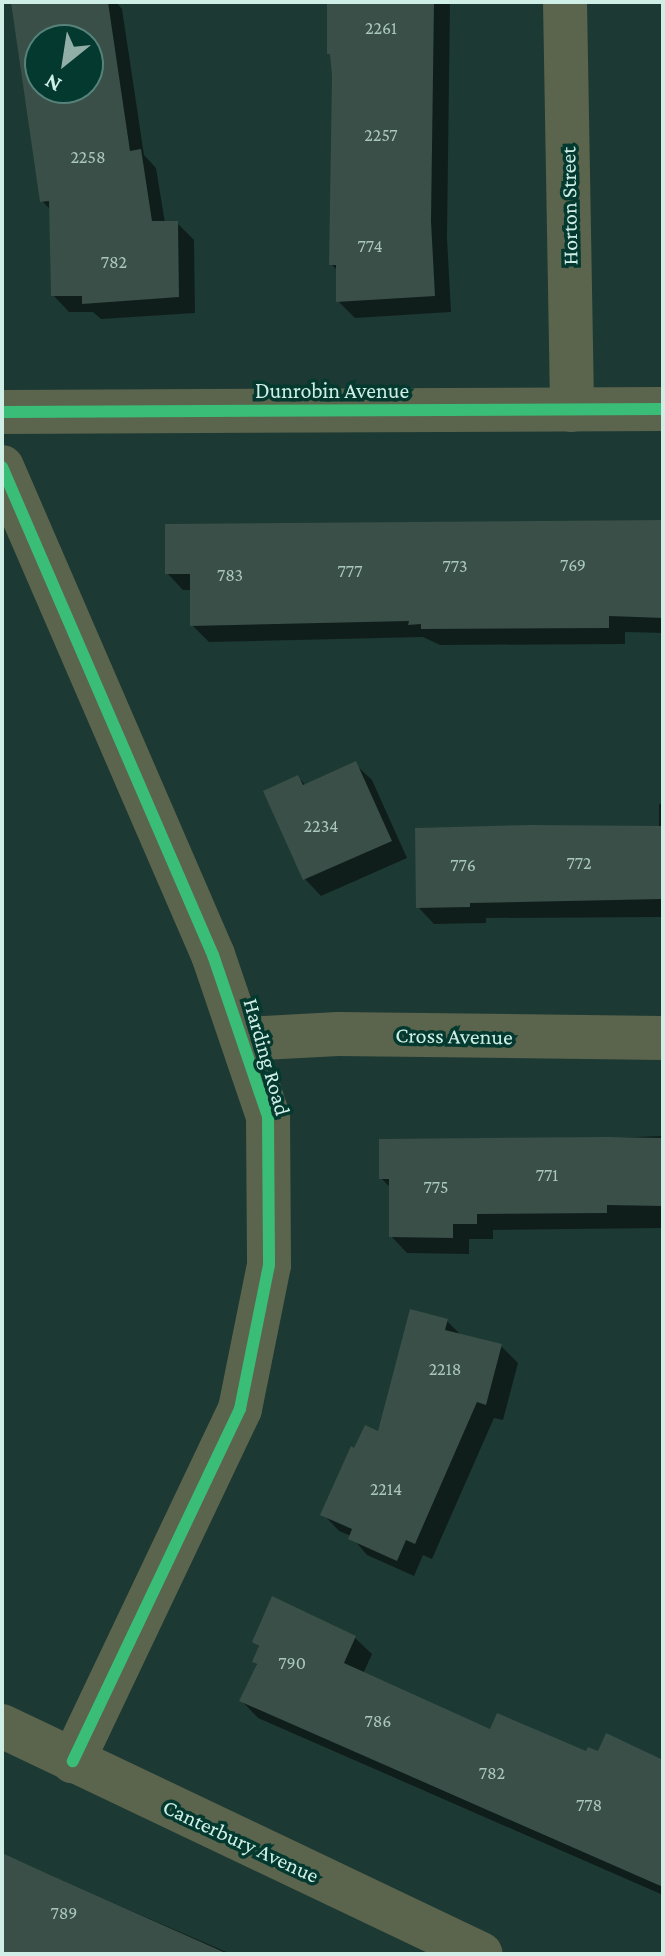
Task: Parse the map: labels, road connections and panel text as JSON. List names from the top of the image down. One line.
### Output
{"streets":{"street":["Horton Street","Dunrobin Avenue","Cross Avenue","Harding Road","Canterbury Avenue"]},"crossings":[["Horton Street","Dunrobin Avenue"],["Cross Avenue","Harding Road"],["Harding Road","Canterbury Avenue"]],"house_numbers":["2261","2257","2258","774","782","769","773","777","783","2234","772","776","771","775","2218","2214","790","786","782","778","789"],"north":"bottom left"}
